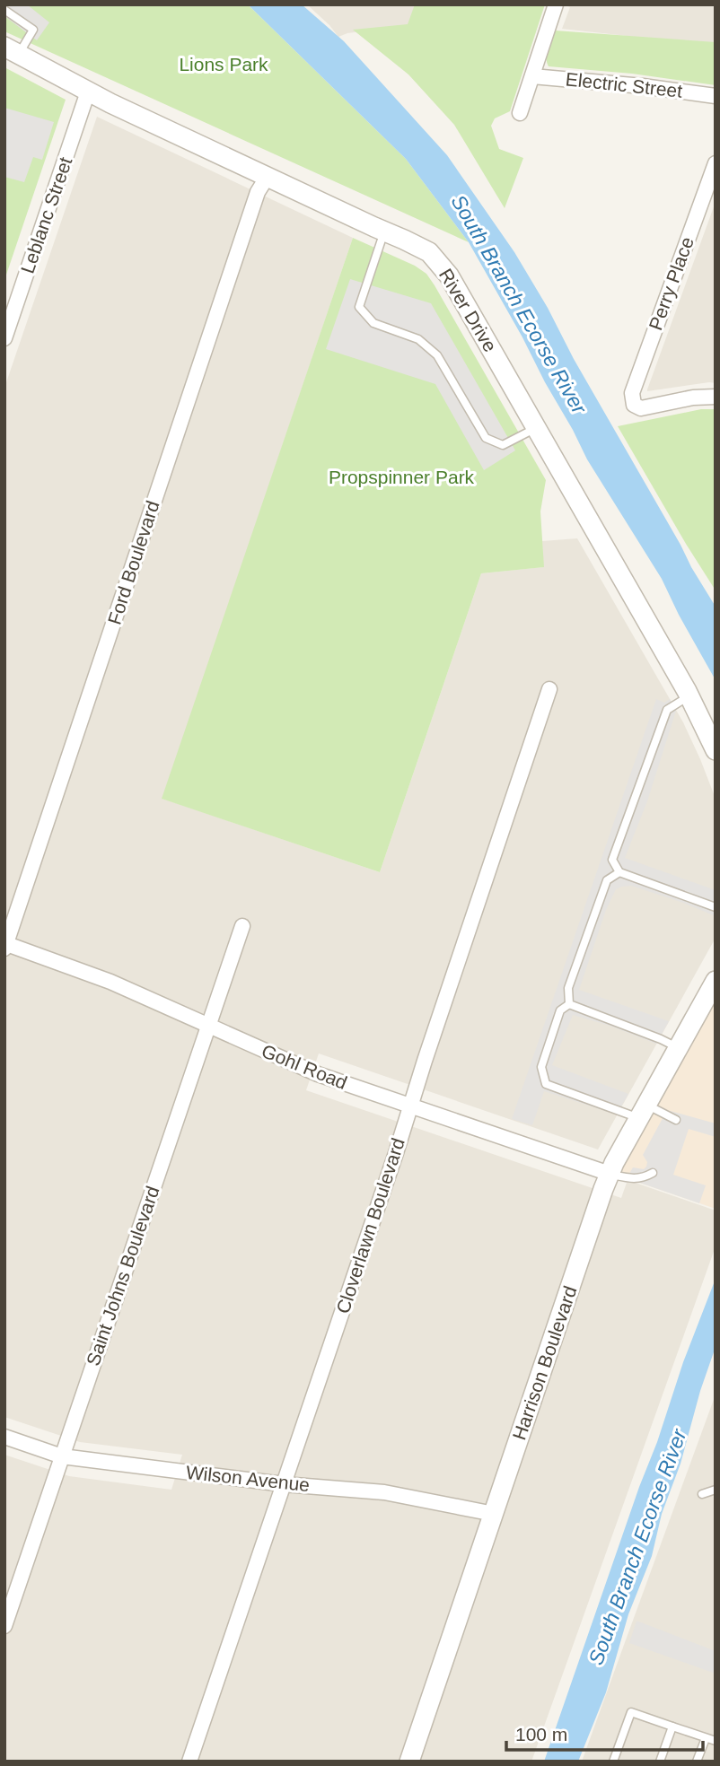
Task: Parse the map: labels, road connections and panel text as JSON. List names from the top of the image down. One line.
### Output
{"streets":{"street":["Electric Street","Leblanc Street","Perry Place","River Drive","Ford Boulevard","Gohl Road","Cloverlawn Boulevard","Saint Johns Boulevard","Harrison Boulevard","Wilson Avenue"]},"crossings":[["Leblanc Street","River Drive"],["River Drive","Ford Boulevard"],["Ford Boulevard","Gohl Road"],["Gohl Road","Cloverlawn Boulevard"],["Gohl Road","Saint Johns Boulevard"],["Gohl Road","Harrison Boulevard"],["Cloverlawn Boulevard","Wilson Avenue"],["Saint Johns Boulevard","Wilson Avenue"],["Harrison Boulevard","Wilson Avenue"]],"water":["South Branch Ecorse River"],"parks":["Lions Park","Propspinner Park"],"scale_bar":"100 m"}
